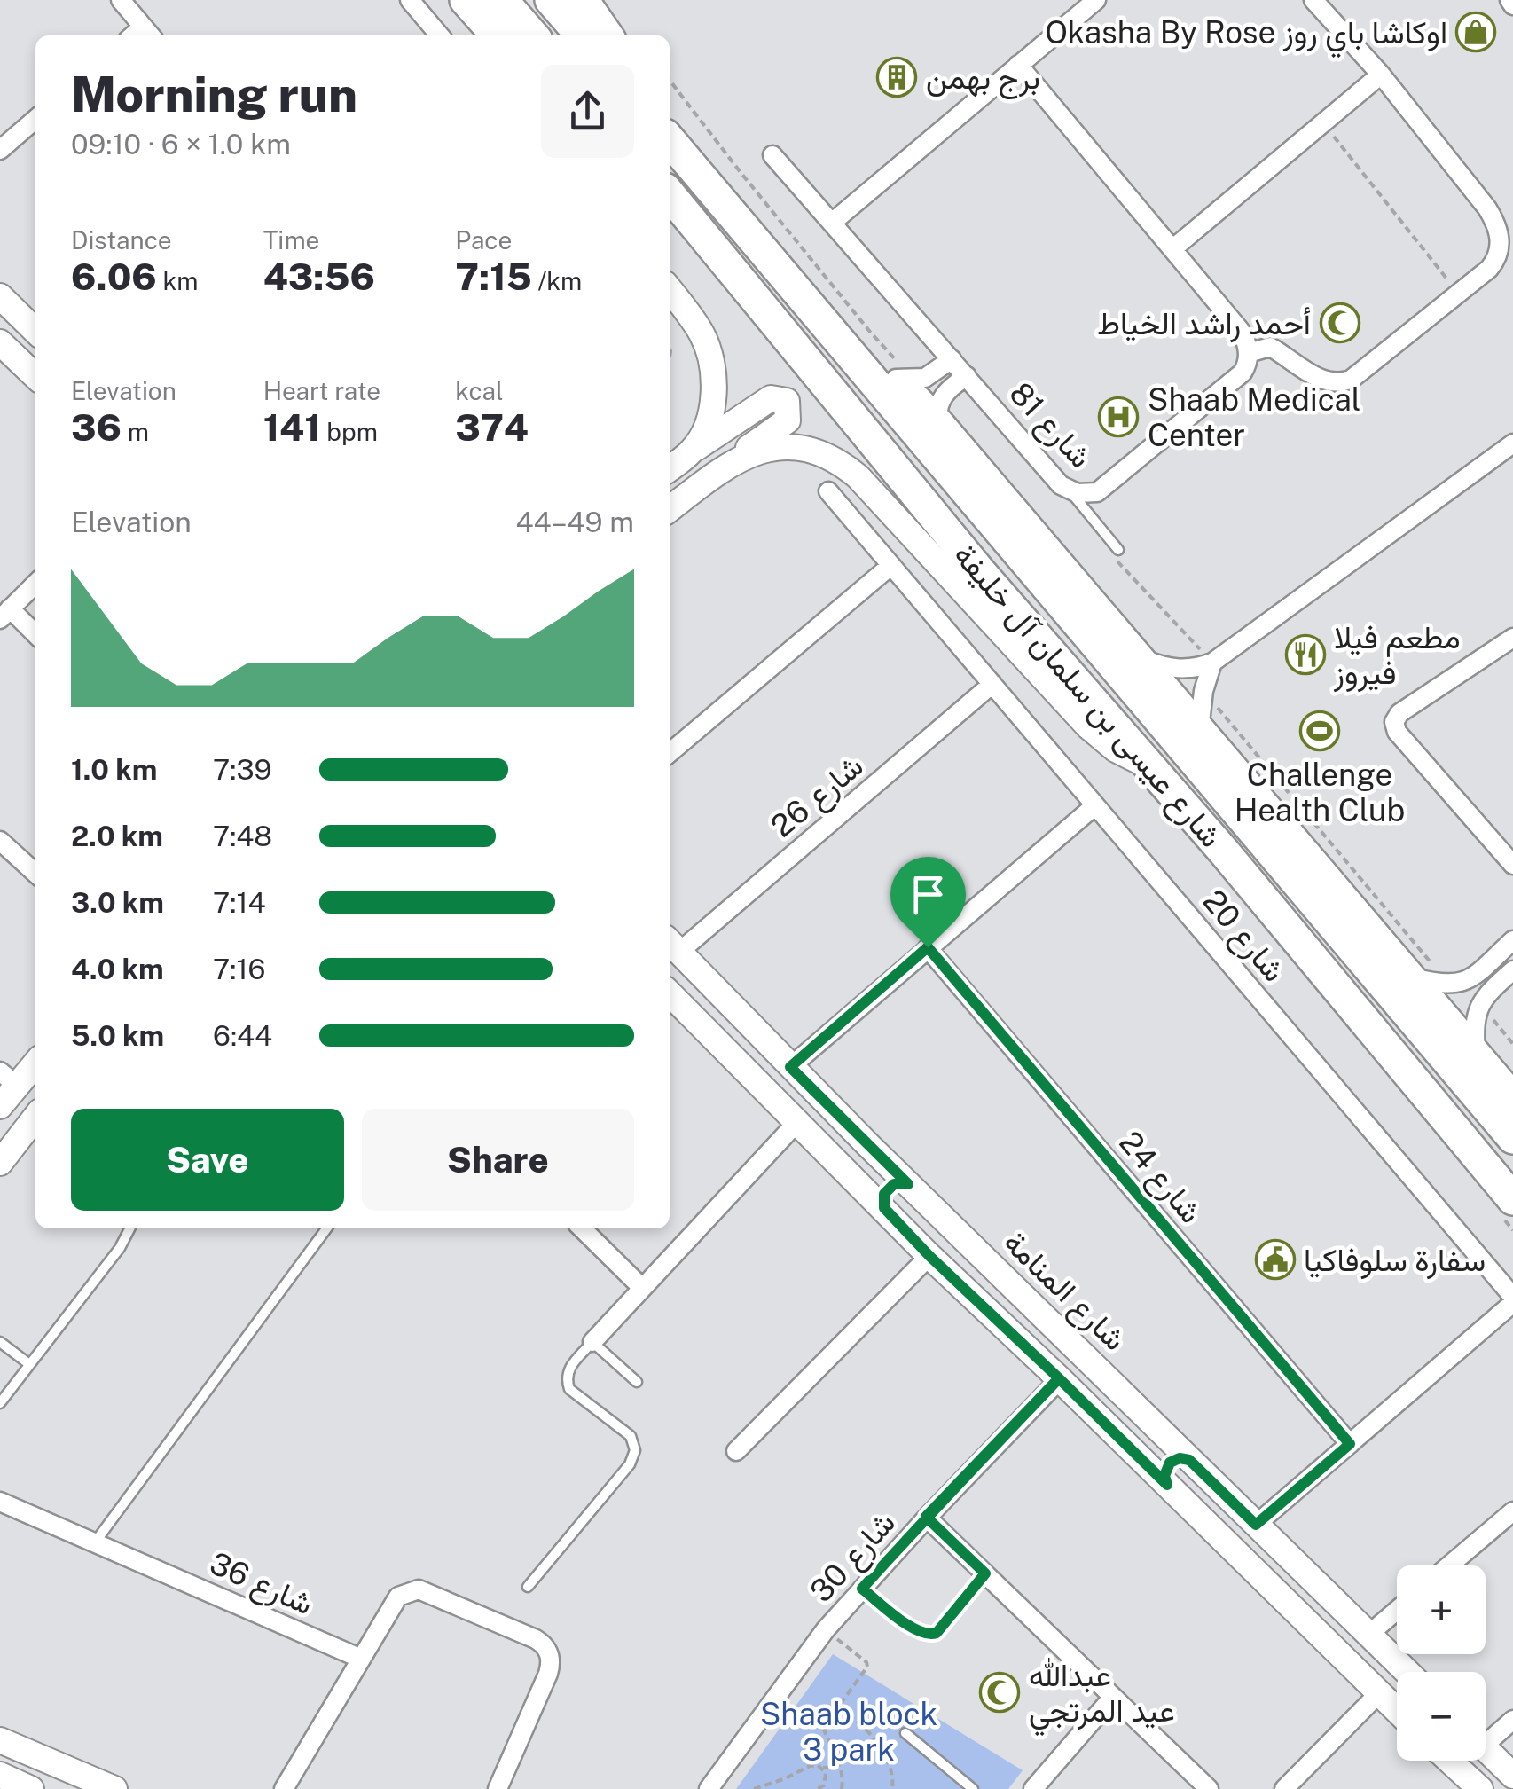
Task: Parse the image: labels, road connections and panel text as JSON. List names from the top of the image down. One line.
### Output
{"streets":{"highway":["شارع عيسى بن سلمان آل خليفة"],"street":["شارع 81","شارع 26","شارع 20","شارع 24","شارع المنامة","شارع 30","شارع 36"]},"crossings":[["شارع 26","شارع 20"],["شارع 26","شارع المنامة"]],"parks":["Shaab block 3 park"],"places":{"shop":["Okasha By Rose اوكاشا باي روز"],"building":["برج بهمن"],"mosque":["أحمد راشد الخياط","عبدالله عيد المرتجي"],"hospital":["Shaab Medical Center"],"restaurant":["مطعم فيلا فيروز"],"sports":["Challenge Health Club"],"public building":["سفارة سلوفاكيا"]},"page":{"heading":["Morning run","09:10 · 6 × 1.0 km"],"stats":[["Distance","6.06 km"],["Time","43:56"],["Pace","7:15 /km"],["Elevation","36 m"],["Heart rate","141 bpm"],["kcal","374"]],"chart":["Elevation","44–49 m"],"list":[{"name":"1.0 km","note":"7:39"},{"name":"2.0 km","note":"7:48"},{"name":"3.0 km","note":"7:14"},{"name":"4.0 km","note":"7:16"},{"name":"5.0 km","note":"6:44"}],"buttons":["Save","Share"],"map_buttons":["+","−"]}}
